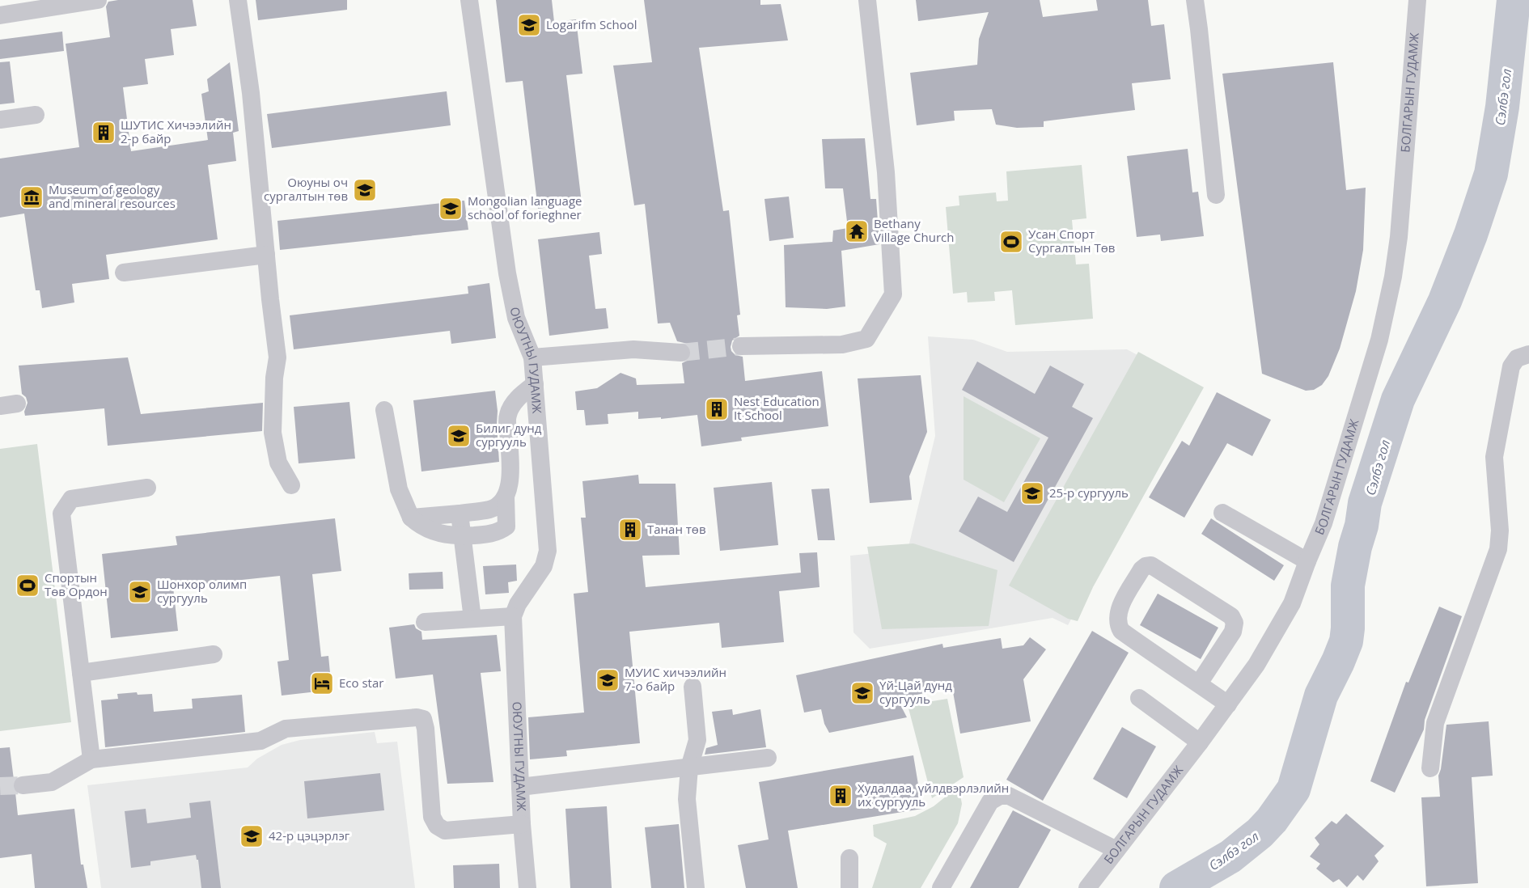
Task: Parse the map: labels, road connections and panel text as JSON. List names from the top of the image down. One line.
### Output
{"streets":{"street":["БОЛГАРЫН ГУДАМЖ","ОЮУТНЫ ГУДАМЖ"]},"water":["Сэлбэ гол"],"places":{"school or university":["Logarifm School","Оюуны оч сургалтын төв","Mongolian language school of forieghner","Билиг дунд сургууль","25-р сургууль","Шонхор олимп сургууль","МУИС хичээлийн 7-о байр","Үй-Цай дунд сургууль","42-р цэцэрлэг"],"building":["ШУТИС Хичээлийн 2-р байр","Nest Education It School","Танан төв","Худалдаа, үйлдвэрлэлийн их сургууль"],"museum":["Museum of geology and mineral resources"],"temple":["Bethany Village Church"],"sports":["Усан Спорт Сургалтын Төв","Спортын Төв Ордон"],"hotel":["Eco star"]}}
